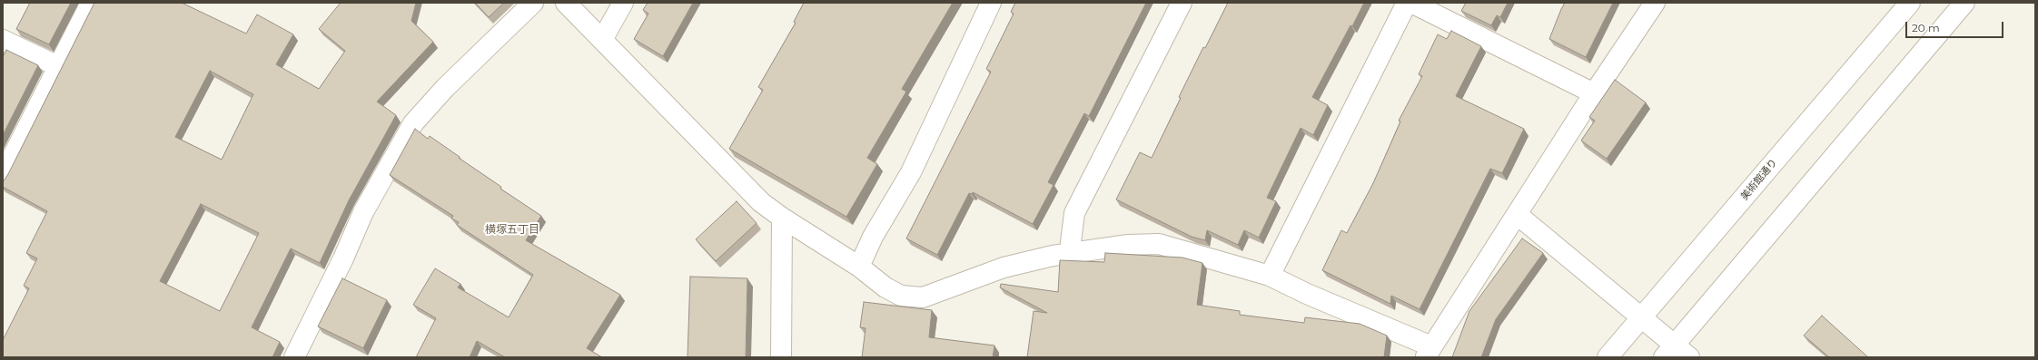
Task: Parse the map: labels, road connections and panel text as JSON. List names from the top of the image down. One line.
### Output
{"streets":{"street":["美術館通り"]},"districts":["横塚五丁目"],"scale_bar":"20 m"}
